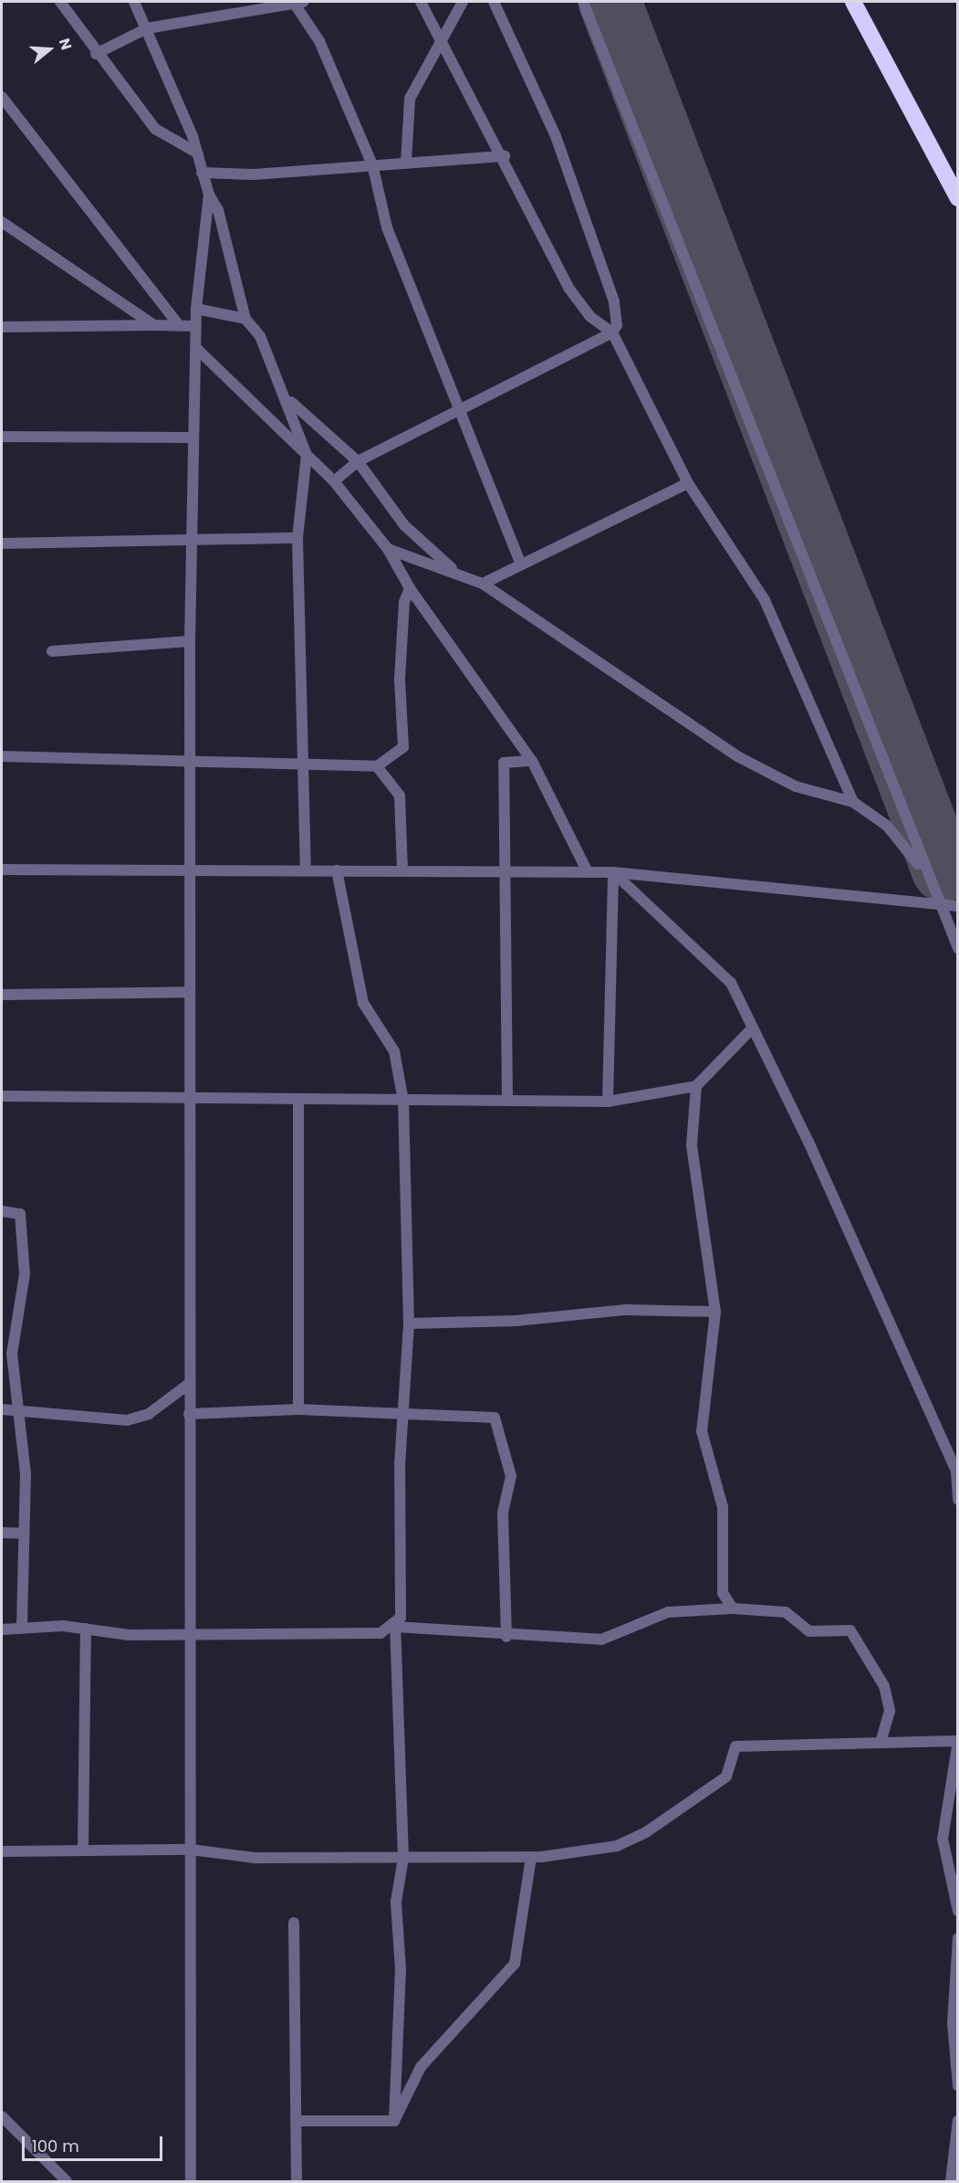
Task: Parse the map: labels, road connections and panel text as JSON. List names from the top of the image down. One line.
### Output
{"scale_bar":"100 m","north":"right"}
